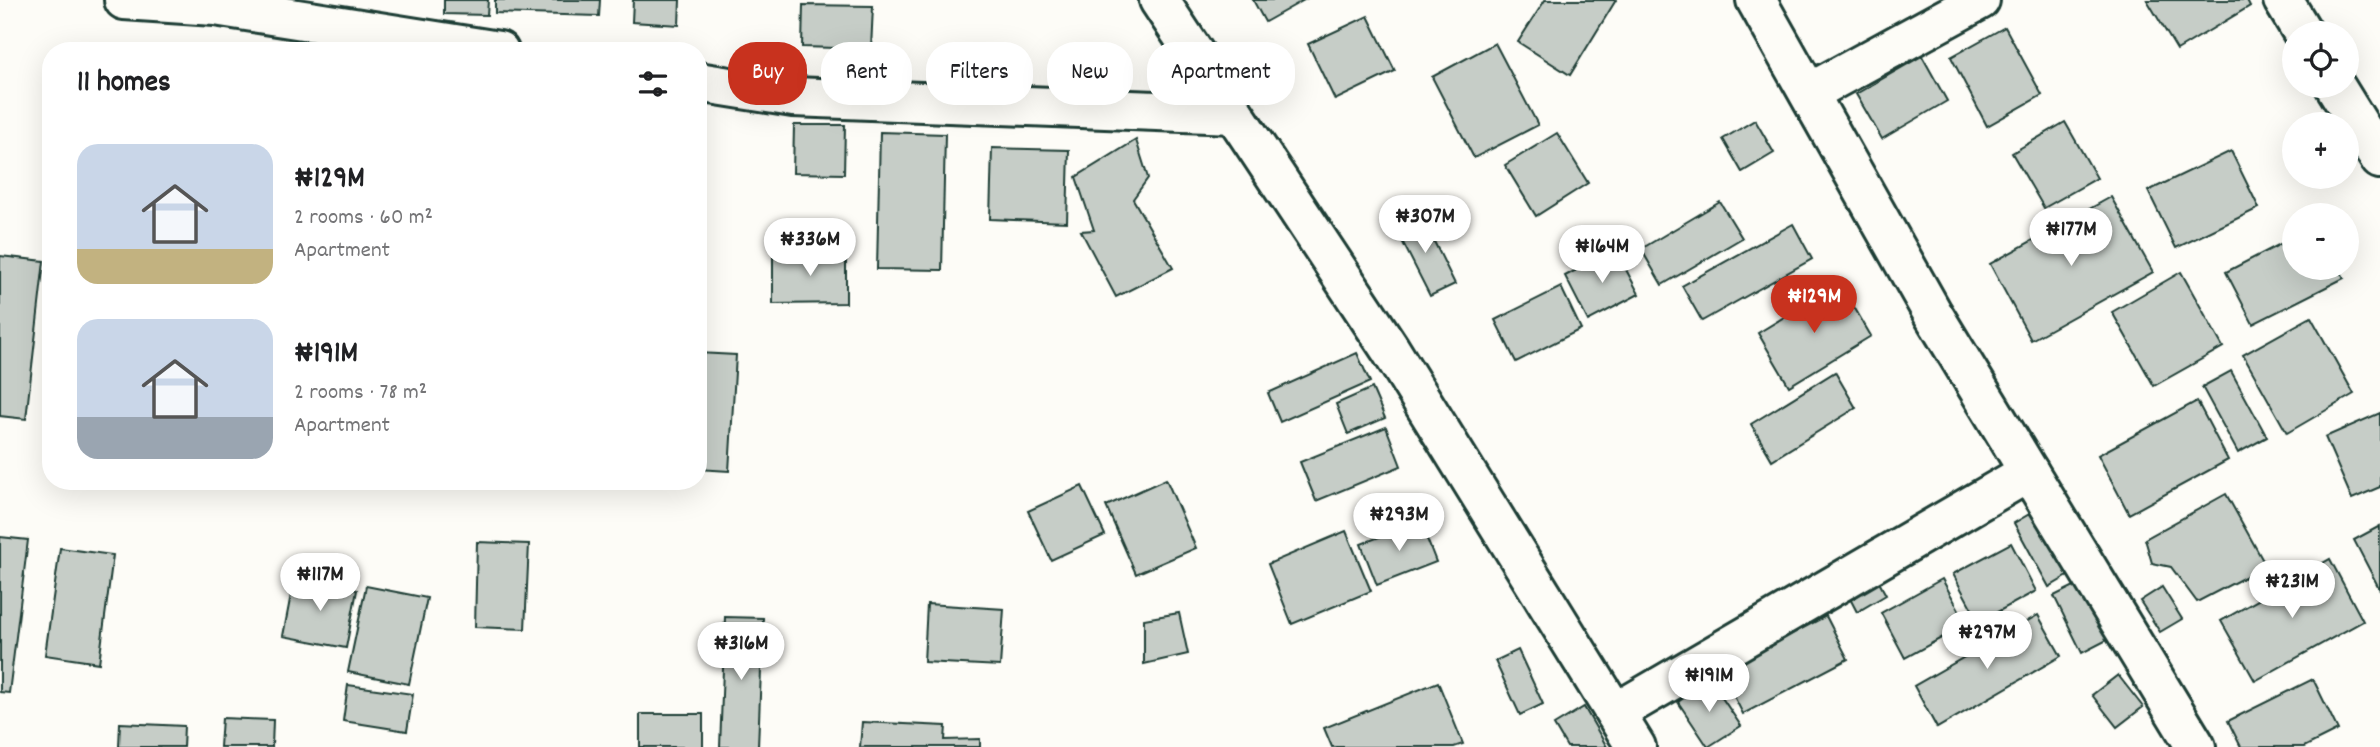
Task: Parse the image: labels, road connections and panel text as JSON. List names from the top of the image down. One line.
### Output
{"page":{"map_buttons":["+","−"],"chip":["Buy","Rent","Filters","New","Apartment"],"heading":"11 homes","list":[{"name":"₦129M","note":"2 rooms · 60 m² · Apartment"},{"name":"₦191M","note":"2 rooms · 78 m² · Apartment"}],"price":["₦307M","₦177M","₦336M","₦164M","₦129M","₦293M","₦117M","₦231M","₦297M","₦316M","₦191M"]}}
